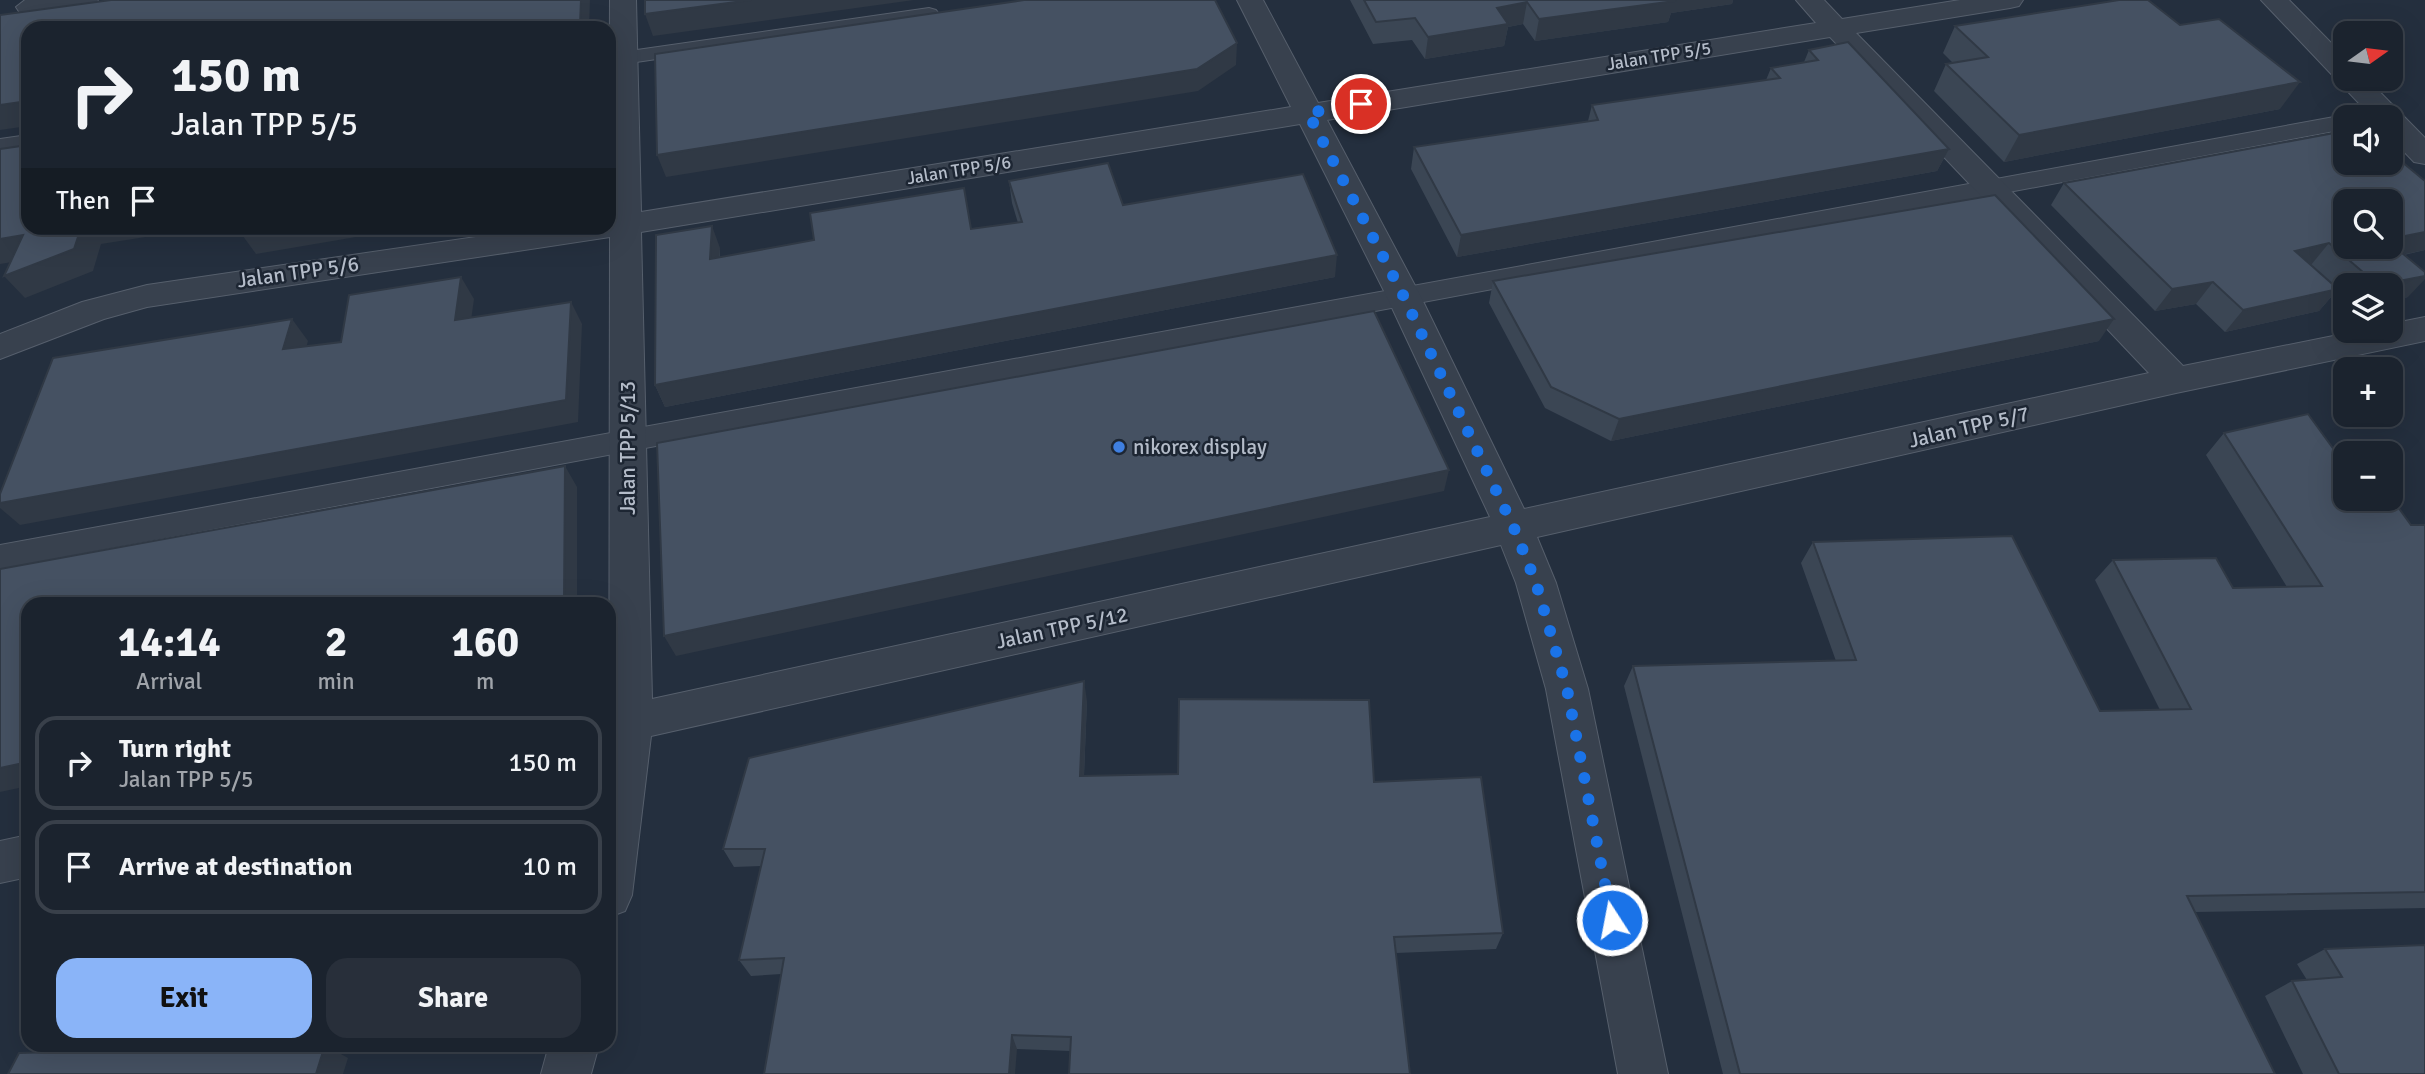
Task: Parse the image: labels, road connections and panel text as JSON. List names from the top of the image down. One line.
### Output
{"streets":{"street":["Jalan TPP 5/5","Jalan TPP 5/6","Jalan TPP 5/7","Jalan TPP 5/13","Jalan TPP 5/12"]},"crossings":[["Jalan TPP 5/5","Jalan TPP 5/6"],["Jalan TPP 5/7","Jalan TPP 5/12"],["Jalan TPP 5/13","Jalan TPP 5/12"]],"places":["nikorex display"],"north":"right","page":{"map_buttons":["+","−"],"turn":["150 m","Jalan TPP 5/5"],"then":"Then","eta":["14:14","Arrival","2","min","160","m"],"list":[{"name":"Turn right","note":"Jalan TPP 5/5","value":"150 m"},{"name":"Arrive at destination","value":"10 m"}],"buttons":["Exit","Share"]}}
